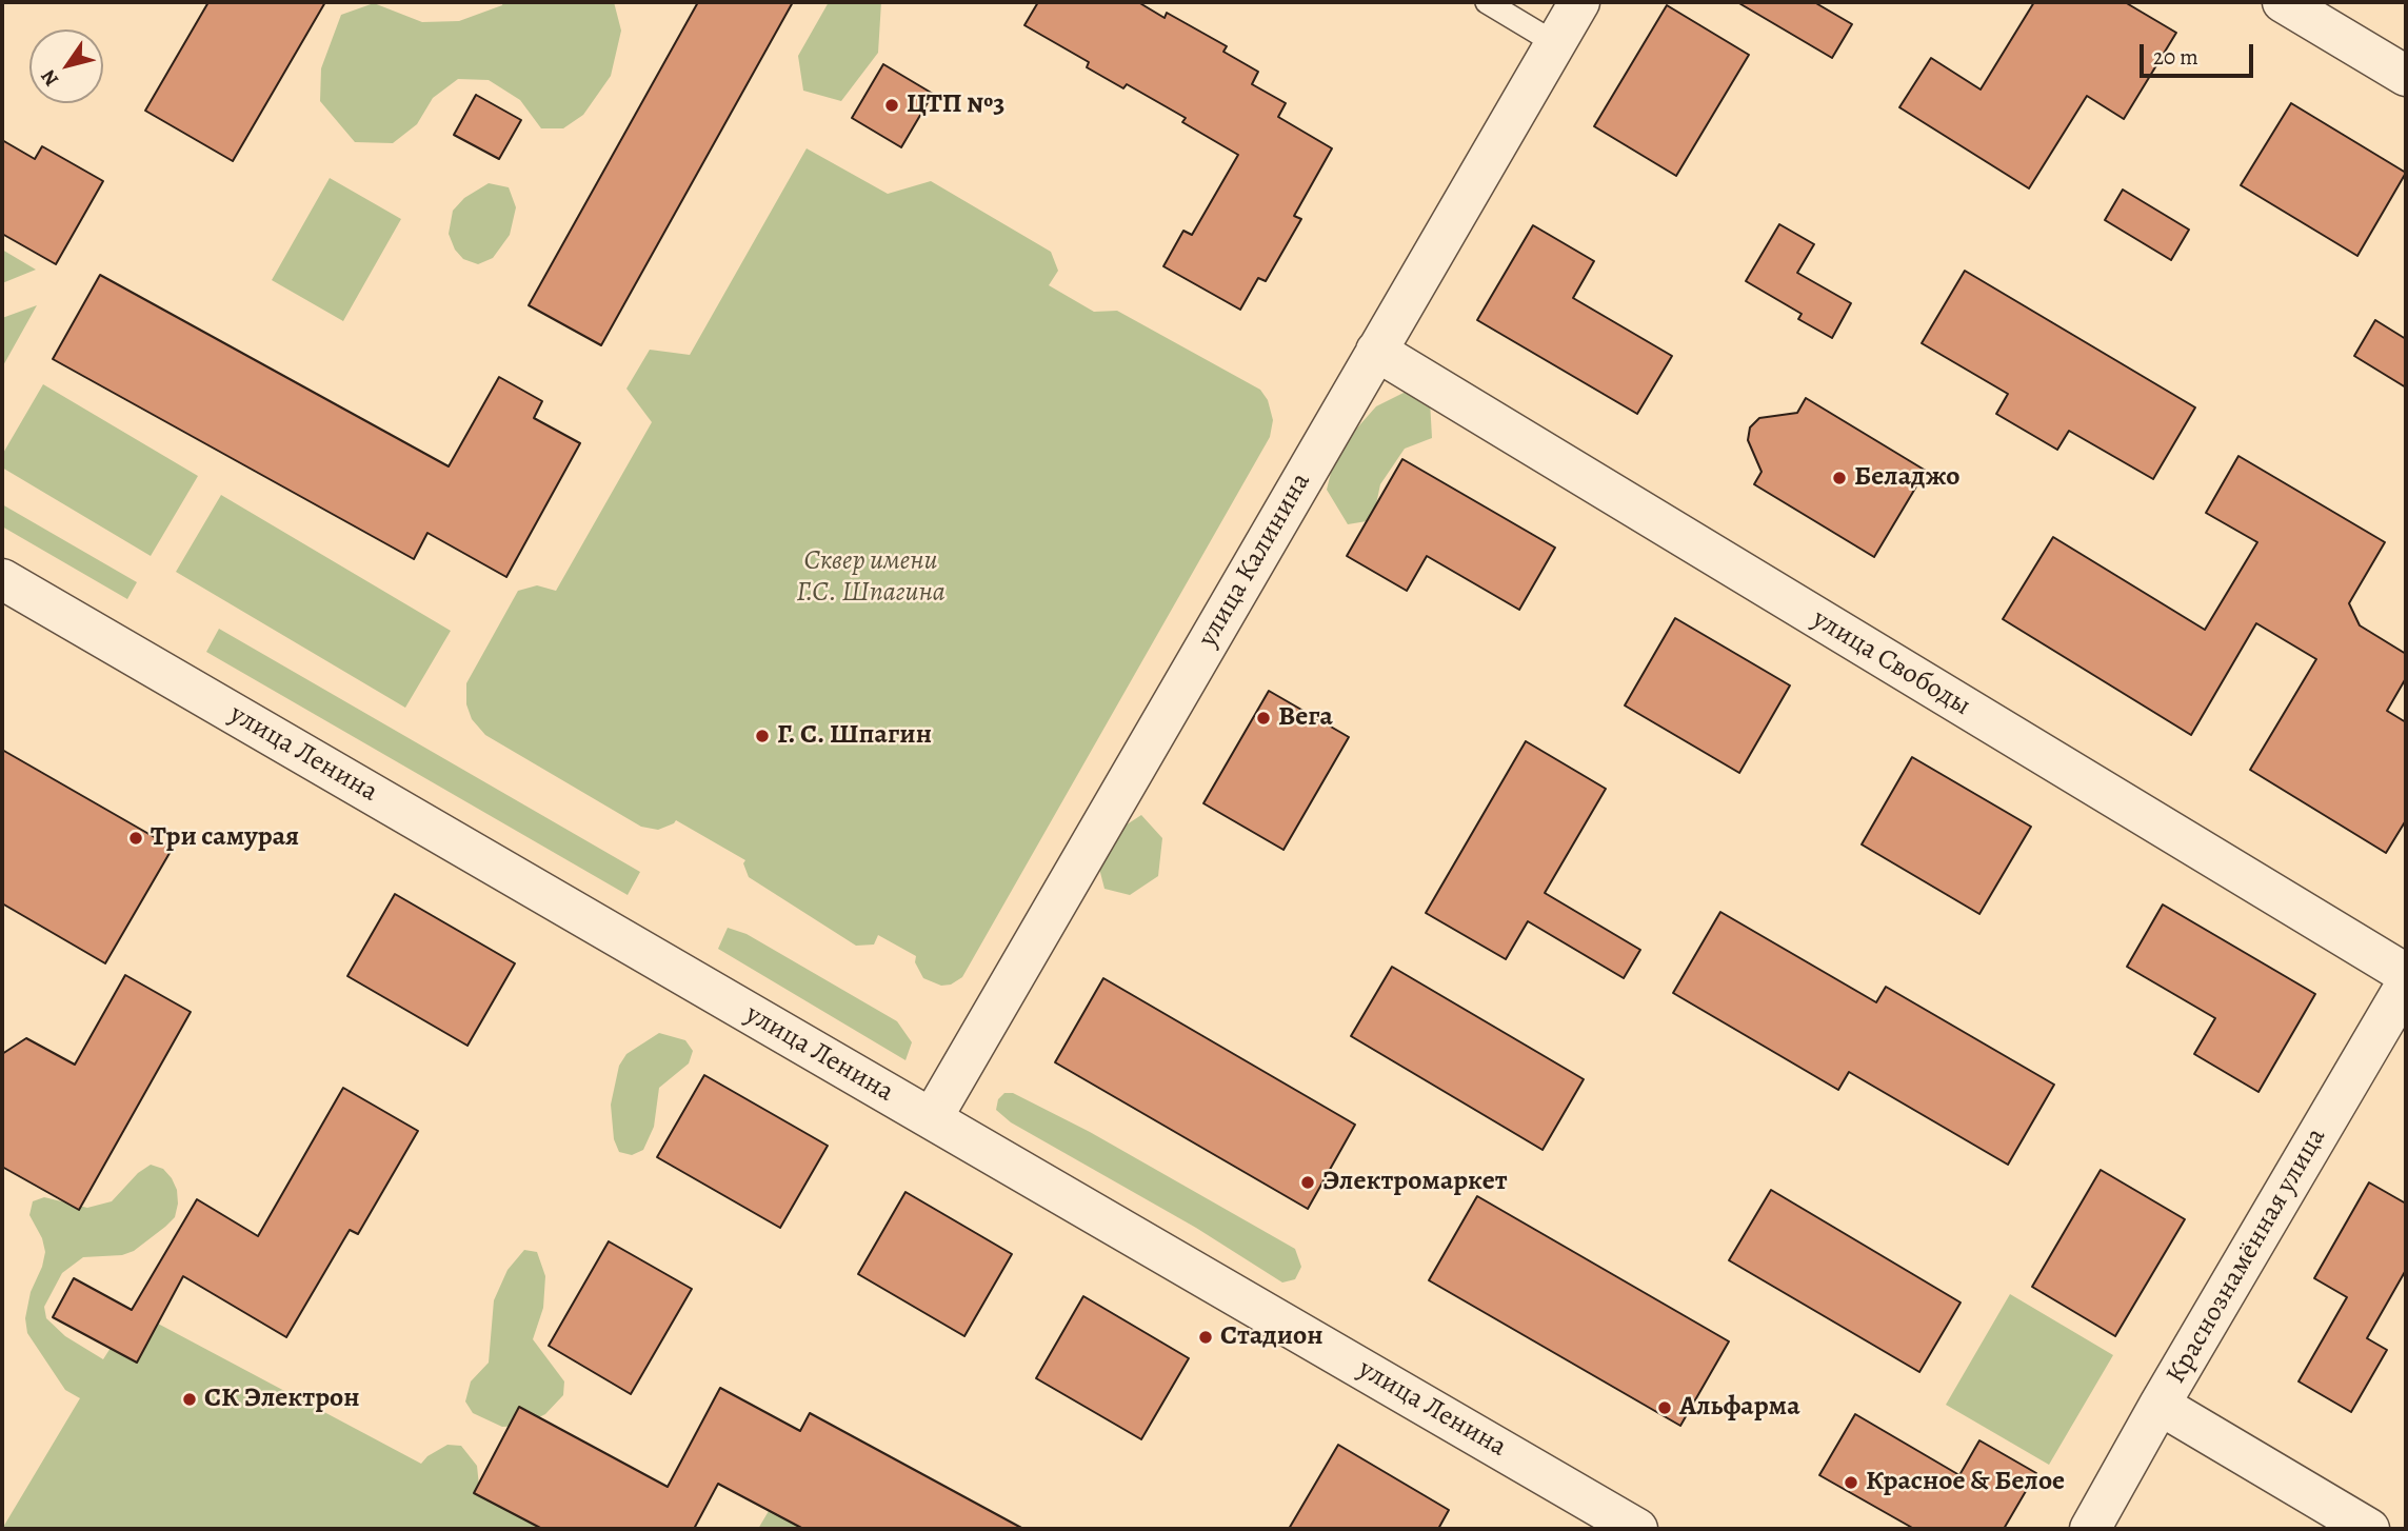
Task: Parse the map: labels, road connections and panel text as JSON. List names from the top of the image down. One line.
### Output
{"streets":{"street":["улица Калинина","улица Свободы","улица Ленина","Краснознамённая улица"]},"crossings":[["улица Калинина","улица Свободы"],["улица Калинина","улица Ленина"]],"parks":["Сквер имени Г.С. Шпагина"],"places":["ЦТП №3","Беладжо","Вега","Г. С. Шпагин","Три самурая","Электромаркет","Стадион","СК Электрон","Альфарма","Красное & Белое"],"scale_bar":"20 m","north":"bottom left"}
